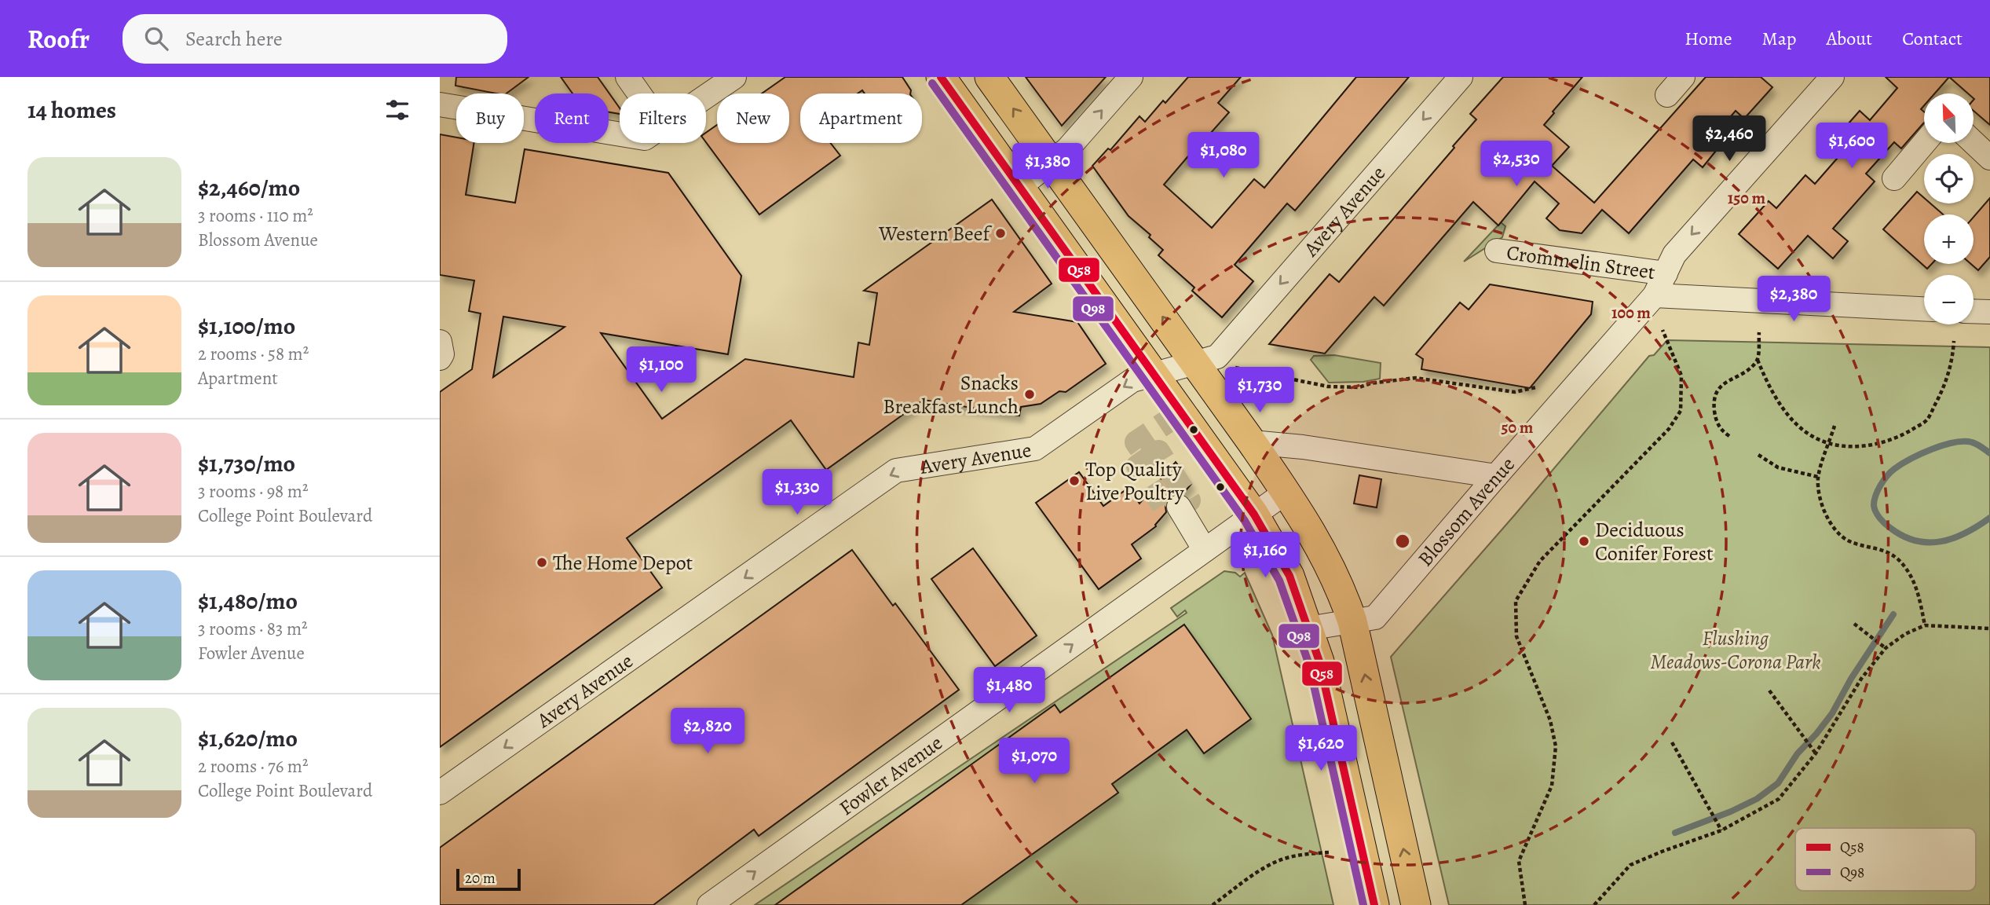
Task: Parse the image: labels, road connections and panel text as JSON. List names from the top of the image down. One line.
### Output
{"streets":{"street":["Avery Avenue","Crommelin Street","Blossom Avenue","Fowler Avenue"]},"crossings":[["Crommelin Street","Blossom Avenue"]],"one_way":["Avery Avenue","Fowler Avenue"],"parks":["Flushing Meadows-Corona Park"],"places":["Western Beef","Snacks Breakfast Lunch","Top Quality Live Poultry","Deciduous Conifer Forest","The Home Depot"],"lines":["transit line Q58","transit line Q98"],"legend":["Q58","Q98"],"scale_bar":"20 m","north":"top left","page":{"header":"Roofr","search":"Search here","nav":["Home","Map","About","Contact"],"heading":"14 homes","map_buttons":["+","−"],"chip":["Buy","Rent","Filters","New","Apartment"],"price":["$2,460","$1,600","$1,080","$2,530","$1,380","$2,380","$1,100","$1,730","$1,330","$1,160","$1,480","$2,820","$1,620","$1,070"],"list":[{"name":"$2,460/mo","note":"3 rooms · 110 m² · Blossom Avenue"},{"name":"$1,100/mo","note":"2 rooms · 58 m² · Apartment"},{"name":"$1,730/mo","note":"3 rooms · 98 m² · College Point Boulevard"},{"name":"$1,480/mo","note":"3 rooms · 83 m² · Fowler Avenue"},{"name":"$1,620/mo","note":"2 rooms · 76 m² · College Point Boulevard"}],"scale":"20 m"},"rings":["150 m","100 m","50 m"]}
